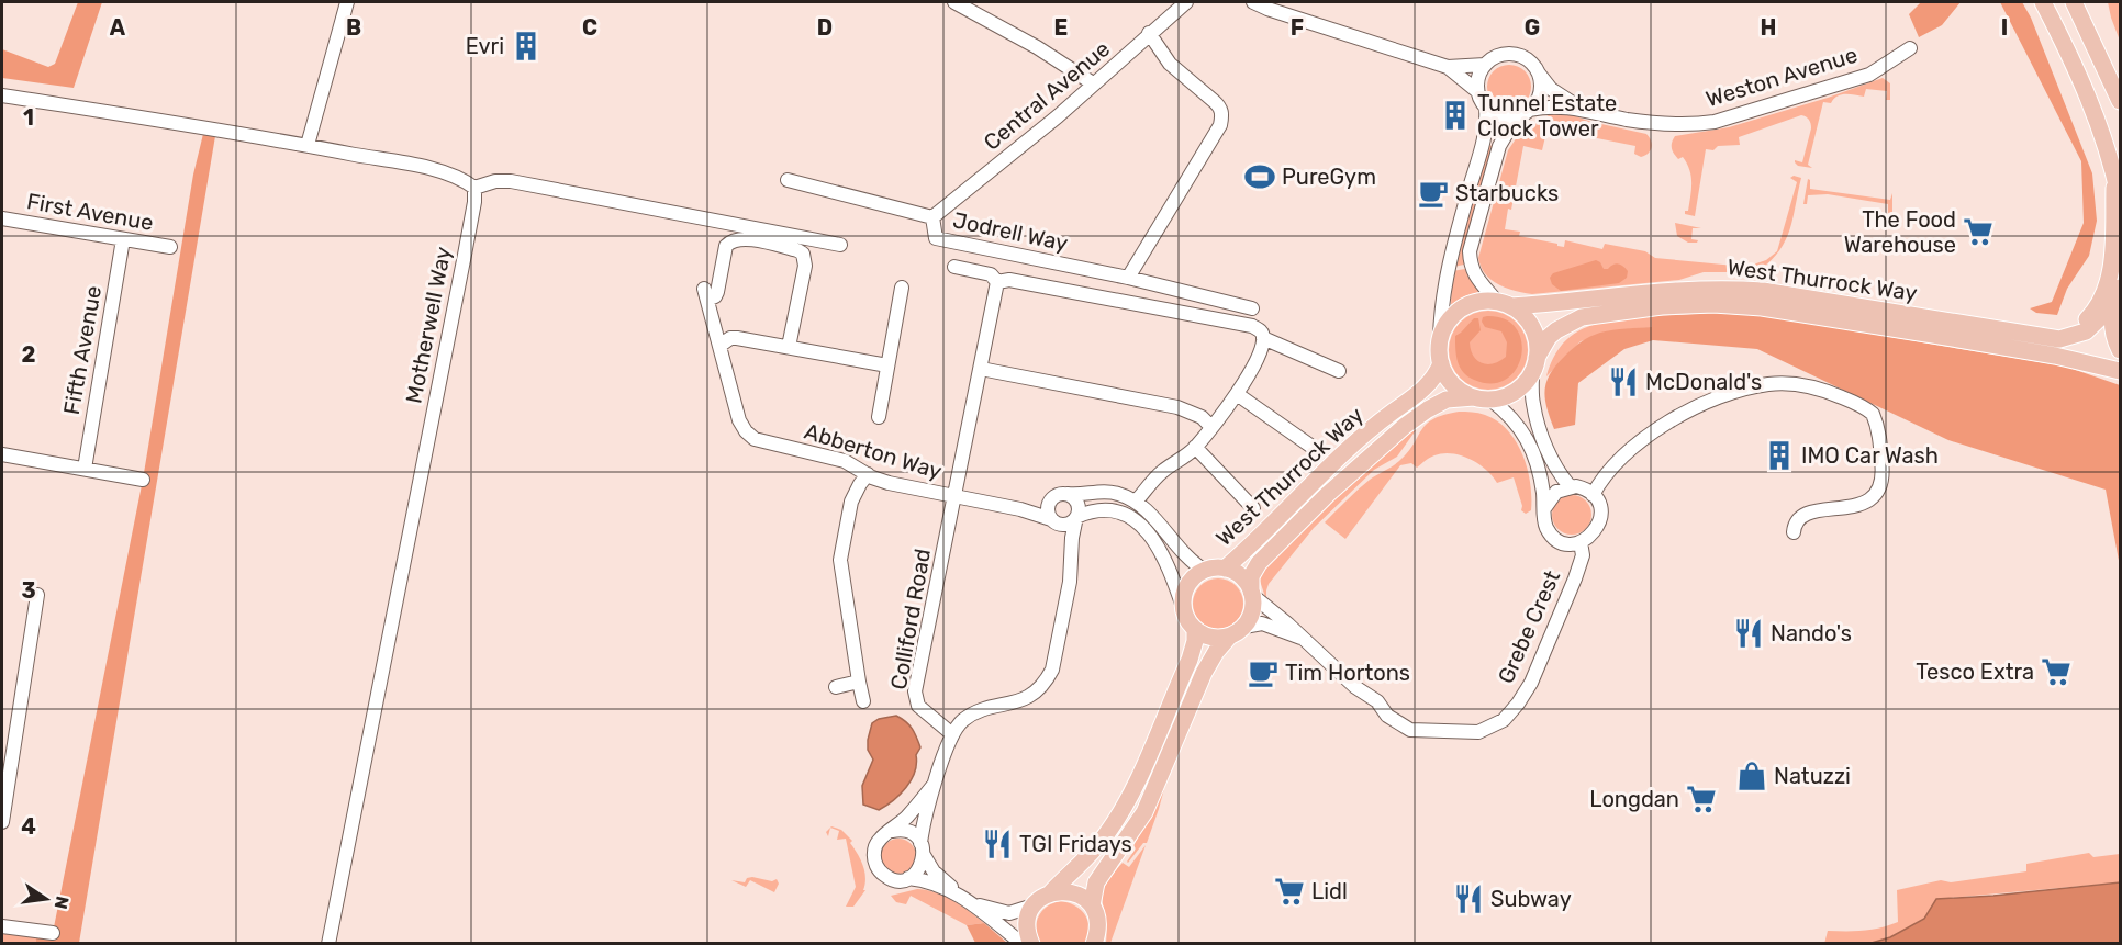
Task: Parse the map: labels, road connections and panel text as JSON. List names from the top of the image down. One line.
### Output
{"streets":{"main road":["West Thurrock Way"],"street":["Weston Avenue","Central Avenue","First Avenue","Jodrell Way","Motherwell Way","Fifth Avenue","Abberton Way","Colliford Road","Grebe Crest"]},"crossings":[["Central Avenue","Jodrell Way"],["First Avenue","Fifth Avenue"],["West Thurrock Way","Grebe Crest"],["Abberton Way","Colliford Road"]],"places":{"building":["Evri","Tunnel Estate Clock Tower","IMO Car Wash"],"sports":["PureGym"],"cafe":["Starbucks","Tim Hortons"],"supermarket":["The Food Warehouse","Tesco Extra","Longdan","Lidl"],"restaurant":["McDonald's","Nando's","TGI Fridays","Subway"],"shop":["Natuzzi"]},"north":"right","grid":{"columns":["A","B","C","D","E","F","G","H","I"],"rows":["1","2","3","4"]}}
